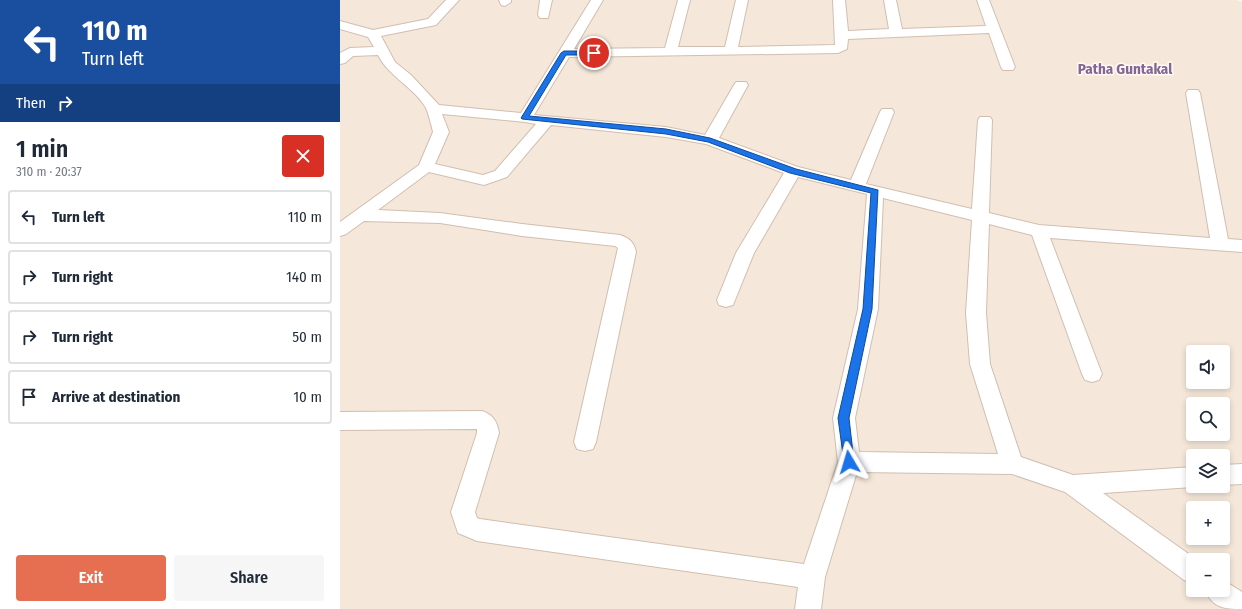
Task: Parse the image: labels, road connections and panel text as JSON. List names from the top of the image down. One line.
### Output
{"districts":["Patha Guntakal"],"page":{"turn":["110 m","Turn left"],"then":"Then","heading":["1 min","310 m · 20:37"],"list":[{"name":"Turn left","value":"110 m"},{"name":"Turn right","value":"140 m"},{"name":"Turn right","value":"50 m"},{"name":"Arrive at destination","value":"10 m"}],"map_buttons":["+","−"],"buttons":["Exit","Share"]}}
